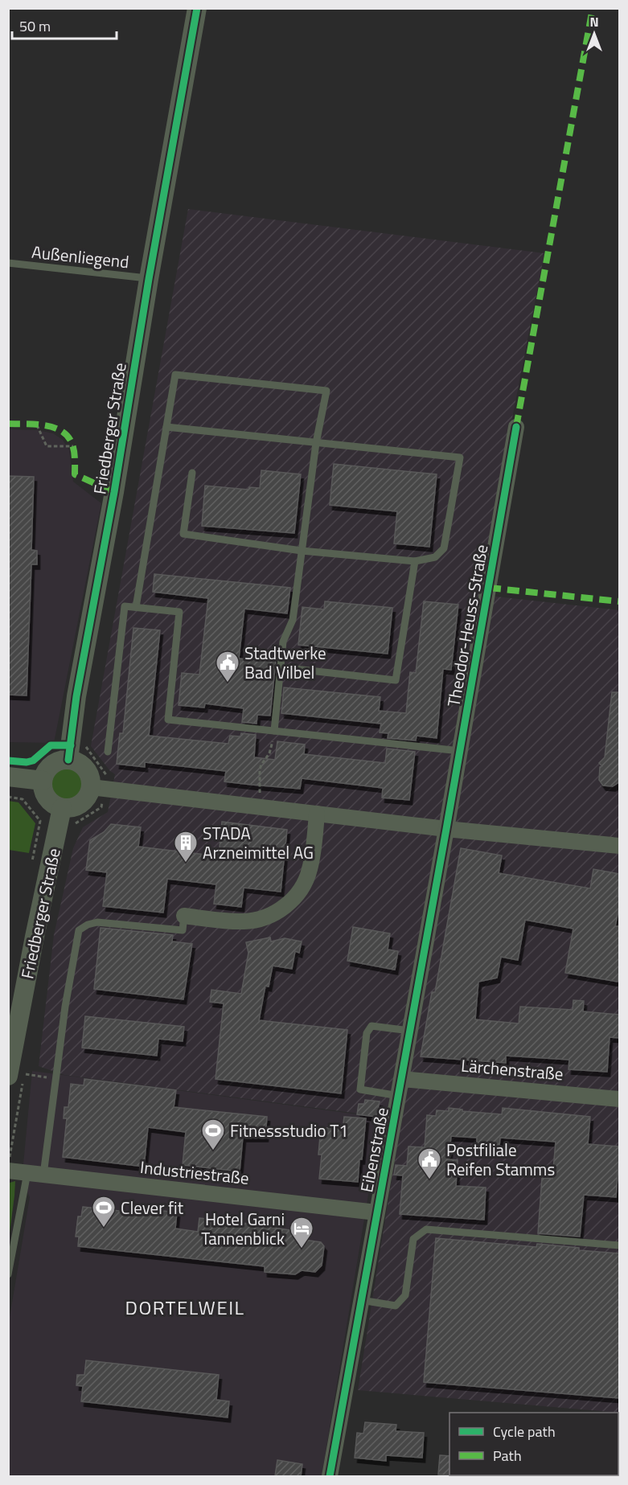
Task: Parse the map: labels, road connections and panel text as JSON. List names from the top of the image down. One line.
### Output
{"streets":{"street":["Friedberger Straße","Theodor-Heuss-Straße","Lärchenstraße","Eibenstraße","Industriestraße"],"lane":["Außenliegend"]},"crossings":[["Außenliegend","Friedberger Straße"],["Theodor-Heuss-Straße","Eibenstraße"],["Lärchenstraße","Eibenstraße"],["Eibenstraße","Industriestraße"]],"districts":["DORTELWEIL"],"places":{"public building":["Stadtwerke Bad Vilbel","Postfiliale Reifen Stamms"],"building":["STADA Arzneimittel AG"],"sports":["Fitnessstudio T1","Clever fit"],"hotel":["Hotel Garni Tannenblick"]},"legend":["Cycle path","Path"],"scale_bar":"50 m","north":"top"}
